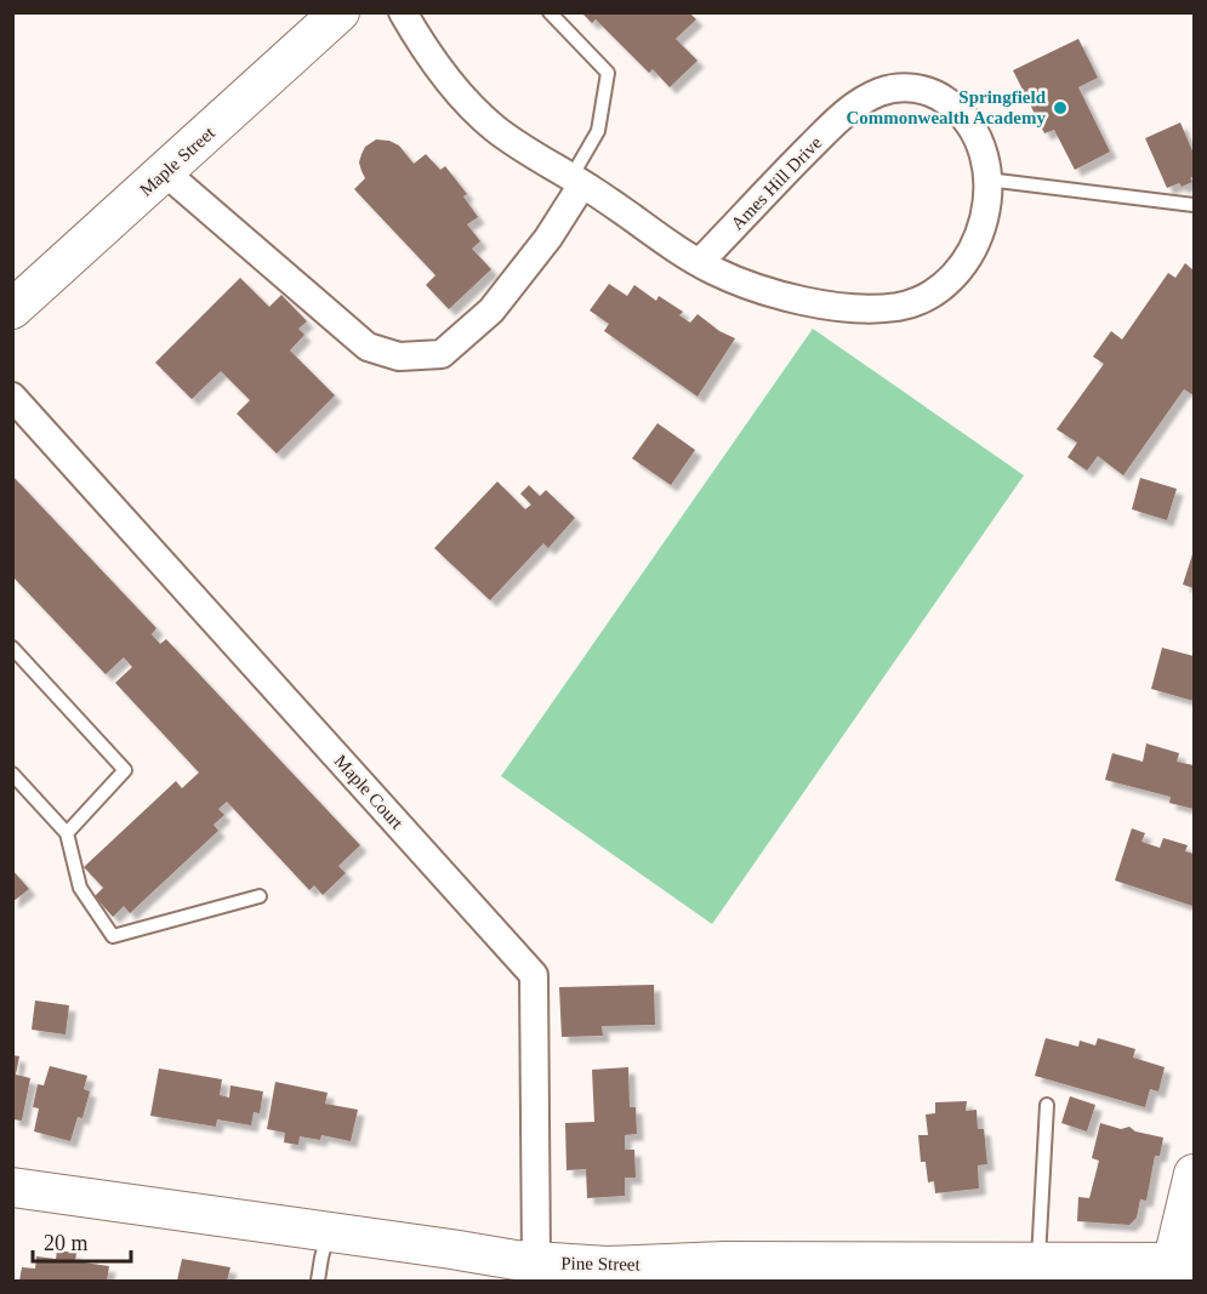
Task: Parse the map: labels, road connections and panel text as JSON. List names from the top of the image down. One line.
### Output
{"streets":{"main road":["Maple Street","Pine Street"],"street":["Ames Hill Drive","Maple Court"]},"crossings":[["Maple Court","Pine Street"]],"places":["Springfield Commonwealth Academy"],"scale_bar":"20 m"}
